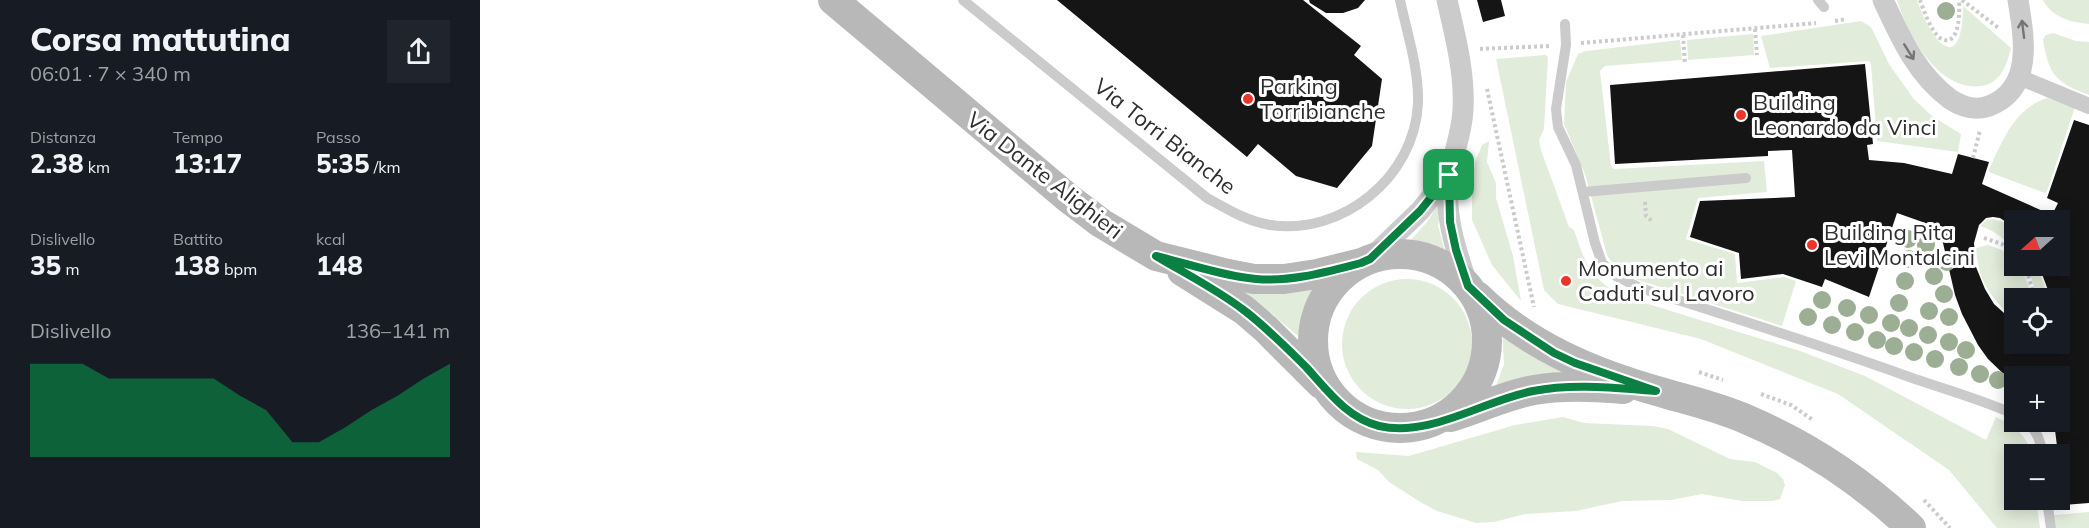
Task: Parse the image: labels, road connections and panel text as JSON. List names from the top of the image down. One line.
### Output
{"streets":{"main road":["Via Dante Alighieri"],"lane":["Via Torri Bianche"]},"places":["Parking Torribianche","Building Leonardo da Vinci","Building Rita Levi Montalcini","Monumento ai Caduti sul Lavoro"],"north":"left","page":{"heading":["Corsa mattutina","06:01 · 7 × 340 m"],"stats":[["Distanza","2.38 km"],["Tempo","13:17"],["Passo","5:35 /km"],["Dislivello","35 m"],["Battito","138 bpm"],["kcal","148"]],"map_buttons":["+","−"],"chart":["Dislivello","136–141 m"]}}
